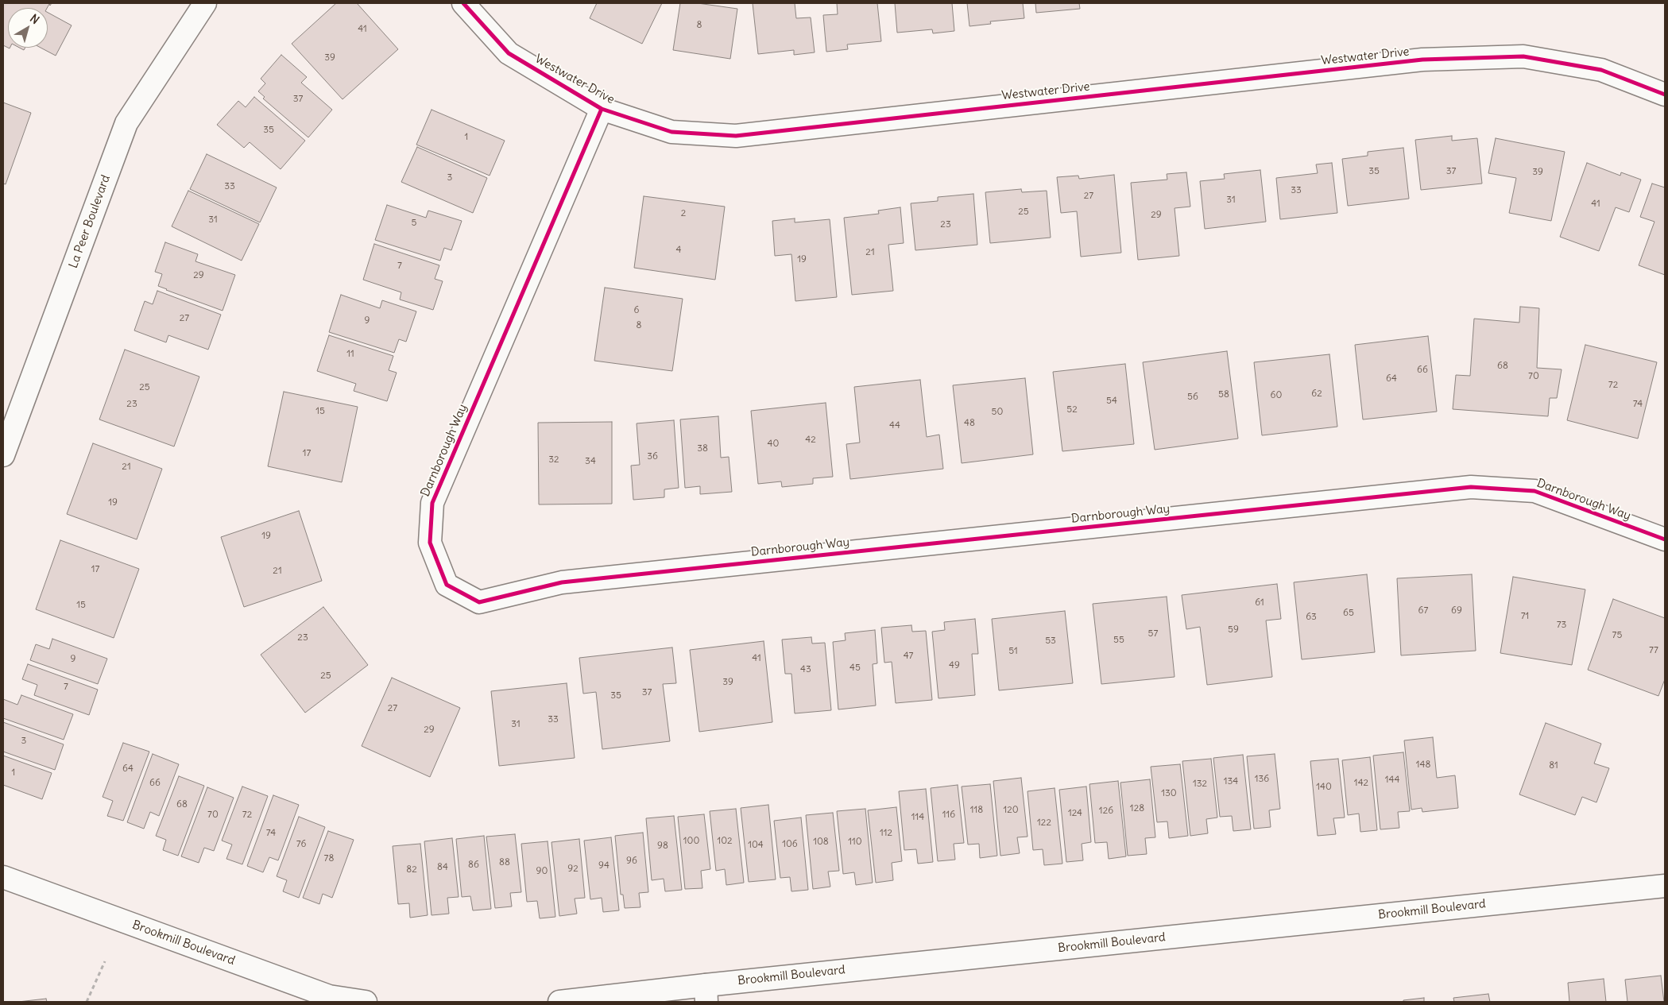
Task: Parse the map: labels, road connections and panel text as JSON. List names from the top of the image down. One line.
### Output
{"streets":{"street":["Westwater Drive","La Peer Boulevard","Darnborough Way","Brookmill Boulevard"]},"crossings":[["Westwater Drive","Darnborough Way"]],"house_numbers":["8","41","39","37","35","1","35","37","39","3","33","33","27","31","41","25","2","29","31","5","23","4","21","19","7","29","6","27","9","8","11","68","66","70","64","72","25","62","58","60","56","54","23","74","52","15","50","48","44","42","40","38","17","36","32","34","21","19","19","17","21","61","15","67","69","65","71","63","73","59","57","75","23","55","53","77","51","47","41","9","49","45","43","25","39","7","37","35","27","33","31","29","3","148","81","64","1","136","144","134","66","142","132","140","130","68","128","118","120","126","124","70","72","116","114","122","74","112","100","102","108","110","76","106","104","98","78","96","88","86","94","84","92","82","90"],"north":"top right"}
